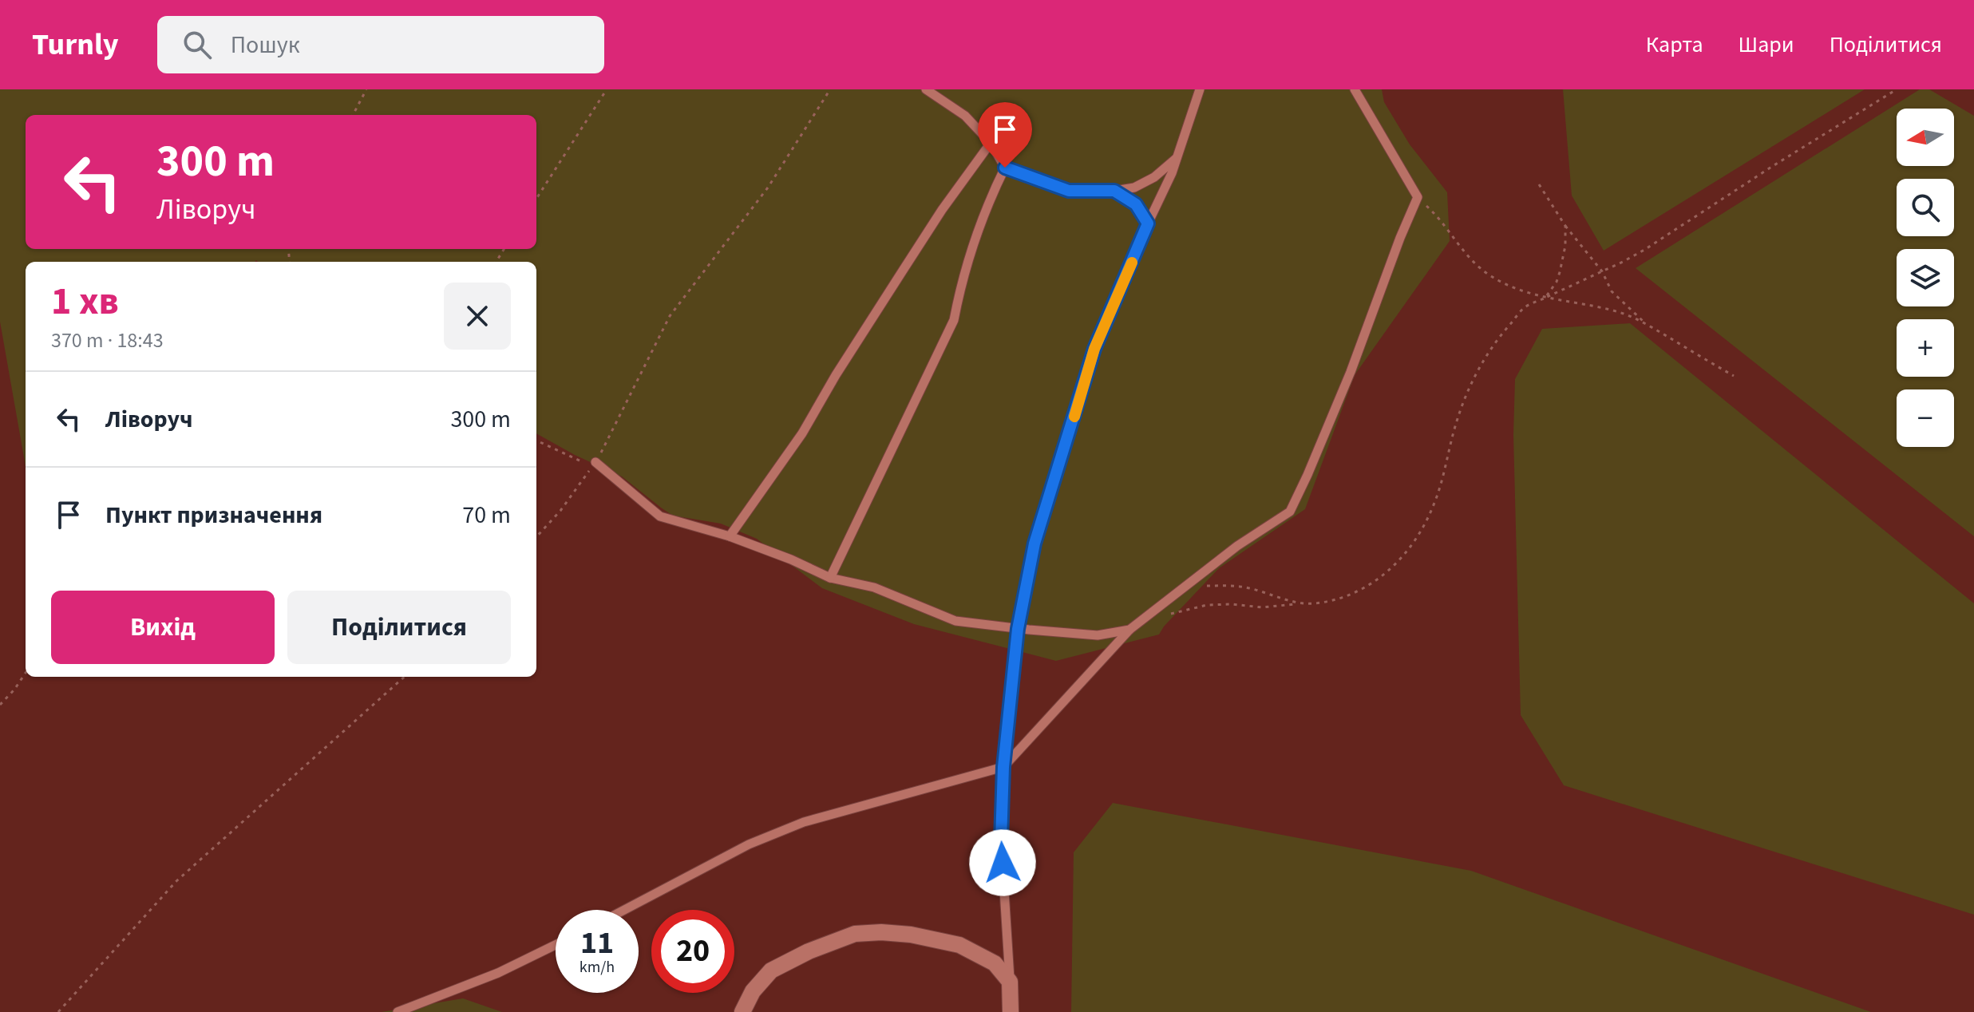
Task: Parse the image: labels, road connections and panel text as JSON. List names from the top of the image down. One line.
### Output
{"north":"left","page":{"header":"Turnly","search":"Пошук","nav":["Карта","Шари","Поділитися"],"map_buttons":["+","−"],"turn":["300 m","Ліворуч"],"heading":["1 хв","370 m · 18:43"],"list":[{"name":"Ліворуч","value":"300 m"},{"name":"Пункт призначення","value":"70 m"}],"buttons":["Вихід","Поділитися"],"speed":"11 km/h","limit":"20"}}
